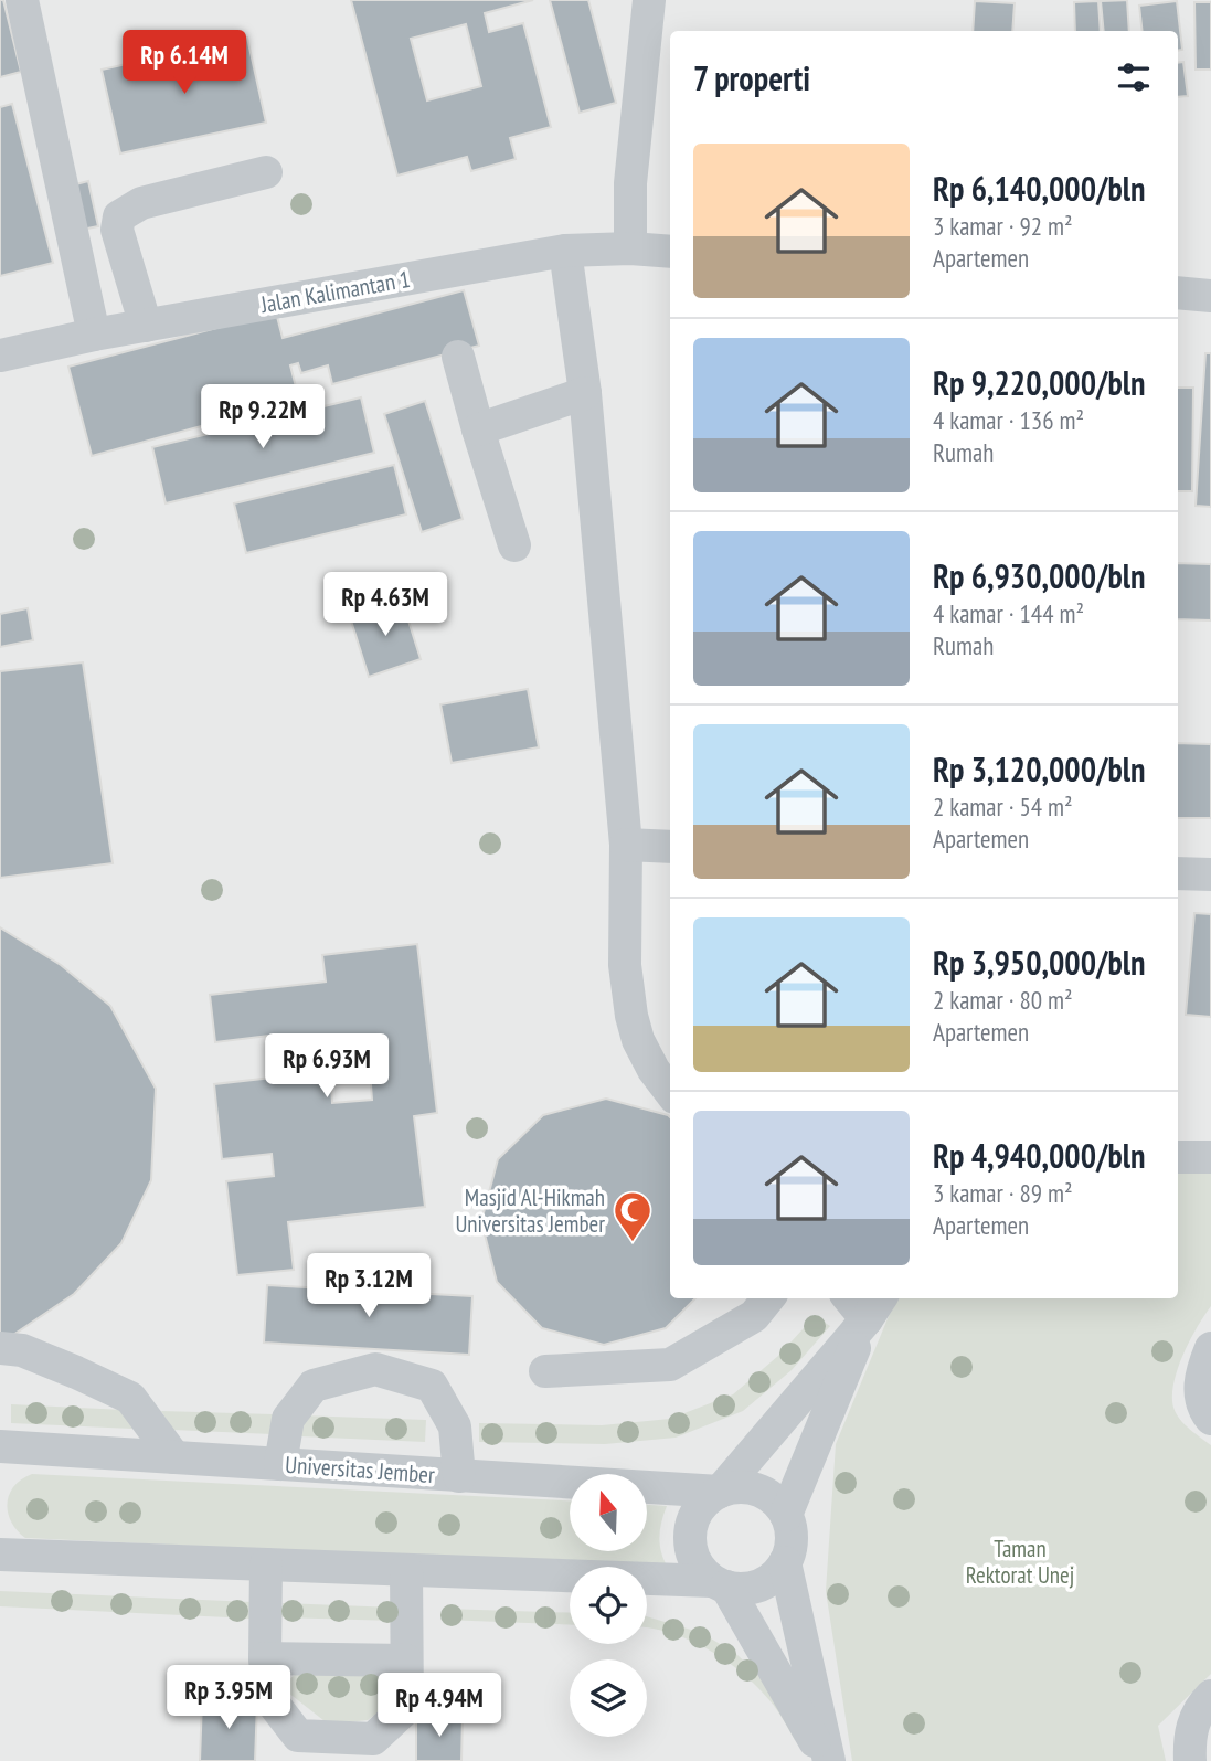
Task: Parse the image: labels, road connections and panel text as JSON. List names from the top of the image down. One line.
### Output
{"streets":{"lane":["Jalan Kalimantan 1","Universitas Jember"]},"parks":["Taman Rektorat Unej"],"places":{"mosque":["Masjid Al-Hikmah Universitas Jember"]},"north":"top","page":{"price":["Rp 6.14M","Rp 9.22M","Rp 4.63M","Rp 6.93M","Rp 3.12M","Rp 3.95M","Rp 4.94M"],"heading":"7 properti","list":[{"name":"Rp 6,140,000/bln","note":"3 kamar · 92 m² · Apartemen"},{"name":"Rp 9,220,000/bln","note":"4 kamar · 136 m² · Rumah"},{"name":"Rp 6,930,000/bln","note":"4 kamar · 144 m² · Rumah"},{"name":"Rp 3,120,000/bln","note":"2 kamar · 54 m² · Apartemen"},{"name":"Rp 3,950,000/bln","note":"2 kamar · 80 m² · Apartemen"},{"name":"Rp 4,940,000/bln","note":"3 kamar · 89 m² · Apartemen"}]}}
